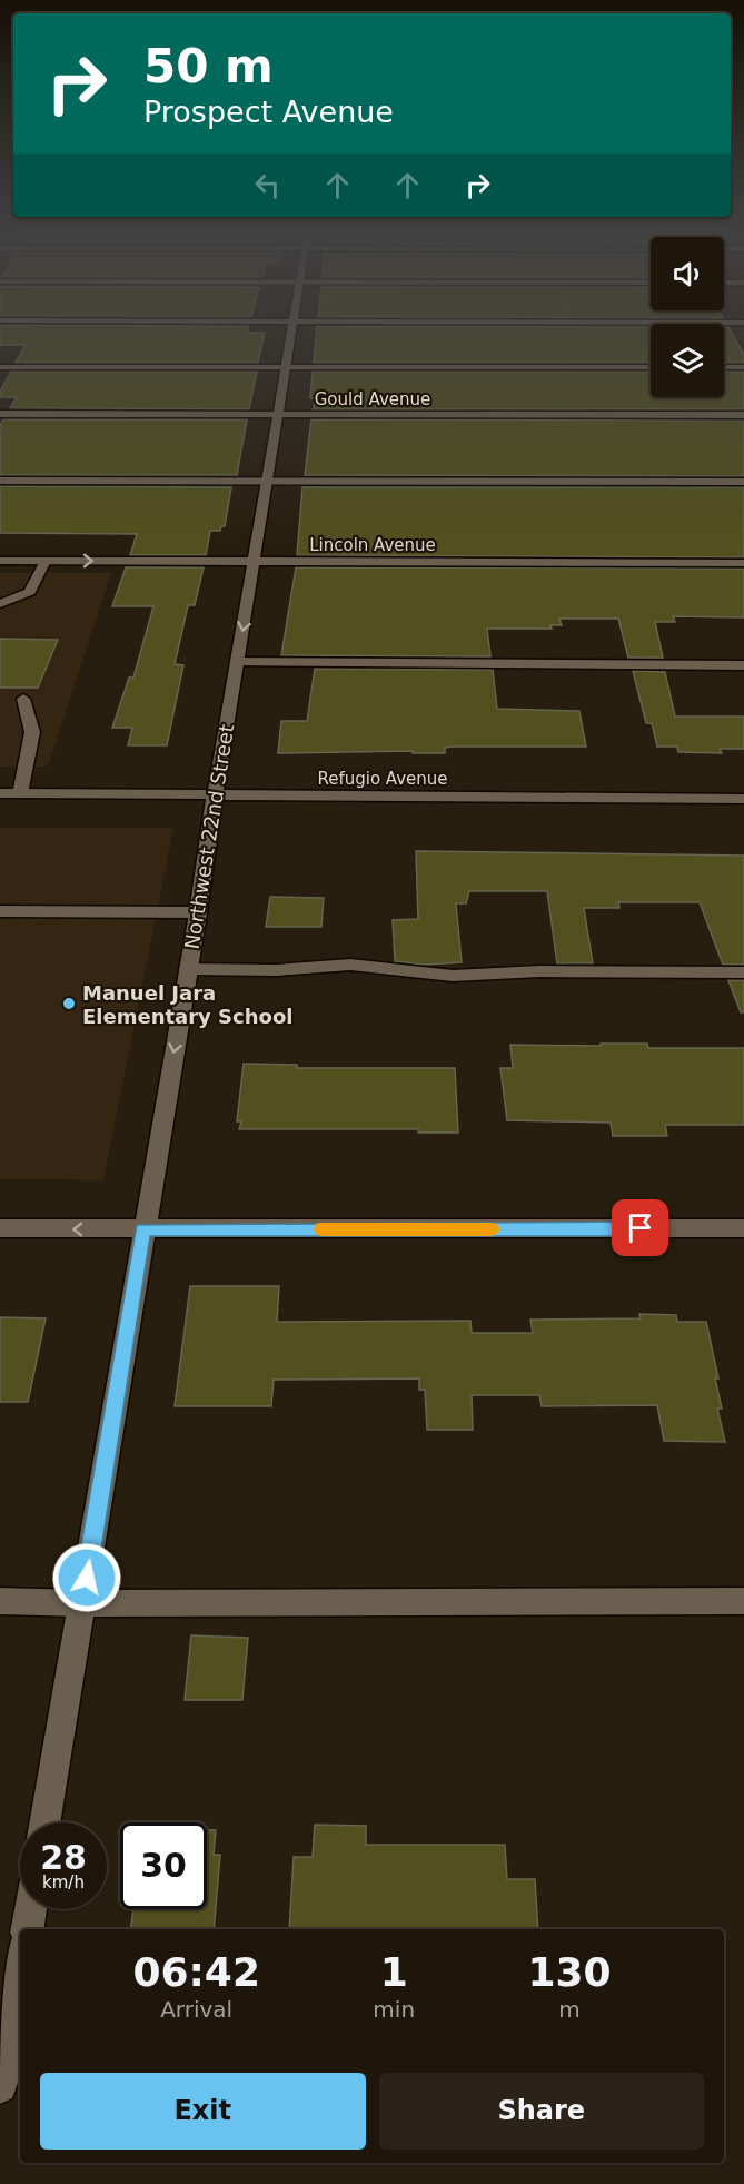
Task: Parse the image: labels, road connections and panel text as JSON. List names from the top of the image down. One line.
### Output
{"streets":{"street":["Gould Avenue","Lincoln Avenue","Refugio Avenue","Northwest 22nd Street"]},"crossings":[["Gould Avenue","Northwest 22nd Street"],["Lincoln Avenue","Northwest 22nd Street"],["Refugio Avenue","Northwest 22nd Street"]],"places":["Manuel Jara Elementary School"],"page":{"turn":["50 m","Prospect Avenue"],"speed":"28 km/h","limit":"30","eta":["06:42","Arrival","1","min","130","m"],"buttons":["Exit","Share"]}}
